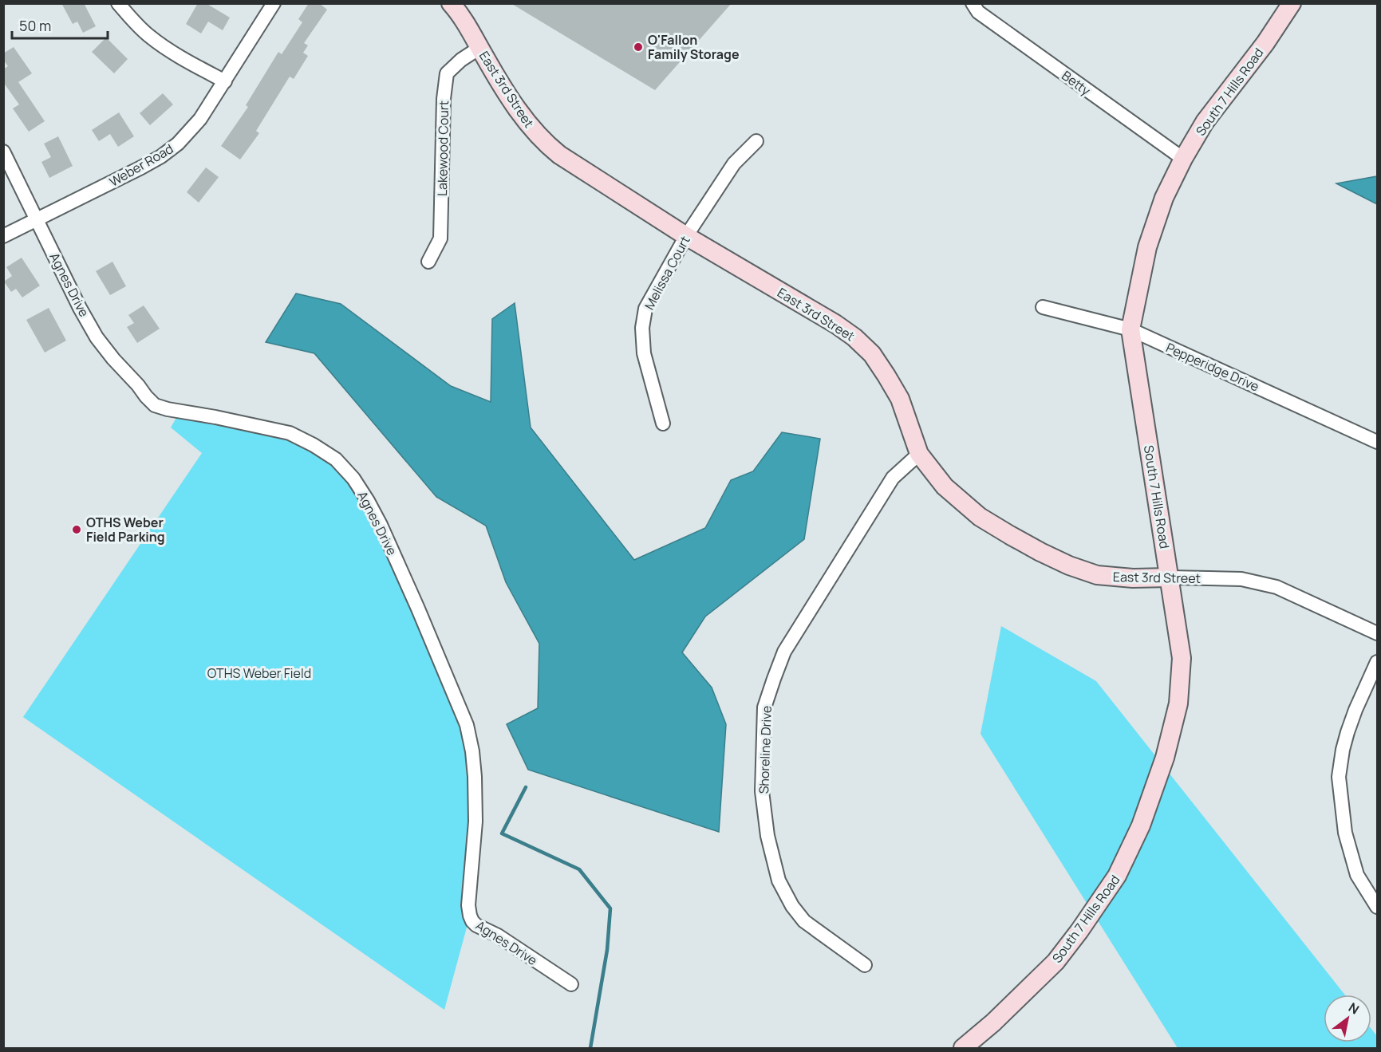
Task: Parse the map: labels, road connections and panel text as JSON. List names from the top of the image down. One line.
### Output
{"streets":{"street":["Betty","East 3rd Street","South 7 Hills Road","Lakewood Court","Weber Road","Melissa Court","Agnes Drive","Pepperidge Drive","Shoreline Drive"]},"crossings":[["Betty","South 7 Hills Road"],["East 3rd Street","South 7 Hills Road"],["East 3rd Street","Lakewood Court"],["East 3rd Street","Melissa Court"],["East 3rd Street","Shoreline Drive"],["South 7 Hills Road","Pepperidge Drive"],["Weber Road","Agnes Drive"]],"parks":["OTHS Weber Field"],"places":["O'Fallon Family Storage","OTHS Weber Field Parking"],"scale_bar":"50 m","north":"top right"}
